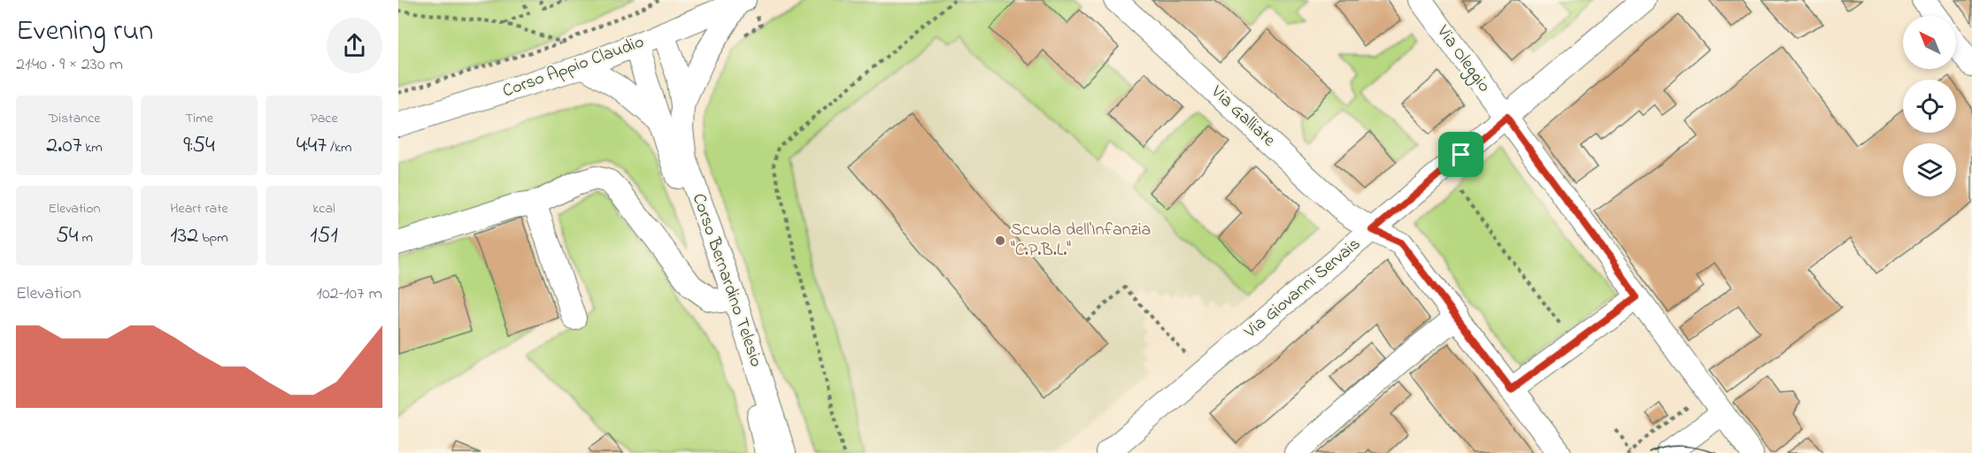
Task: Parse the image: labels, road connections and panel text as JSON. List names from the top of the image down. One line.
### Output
{"streets":{"street":["Via Oleggio","Corso Appio Claudio","Via Galliate","Corso Bernardino Telesio","Via Giovanni Servais"]},"crossings":[["Via Oleggio","Via Giovanni Servais"],["Corso Appio Claudio","Corso Bernardino Telesio"],["Via Galliate","Via Giovanni Servais"]],"places":["Scuola dell'Infanzia \"C.P.B.L.\""],"north":"top left","page":{"heading":["Evening run","21:40 · 9 × 230 m"],"stats":[["Distance","2.07 km"],["Time","9:54"],["Pace","4:47 /km"],["Elevation","54 m"],["Heart rate","132 bpm"],["kcal","151"]],"chart":["Elevation","102–107 m"]}}
